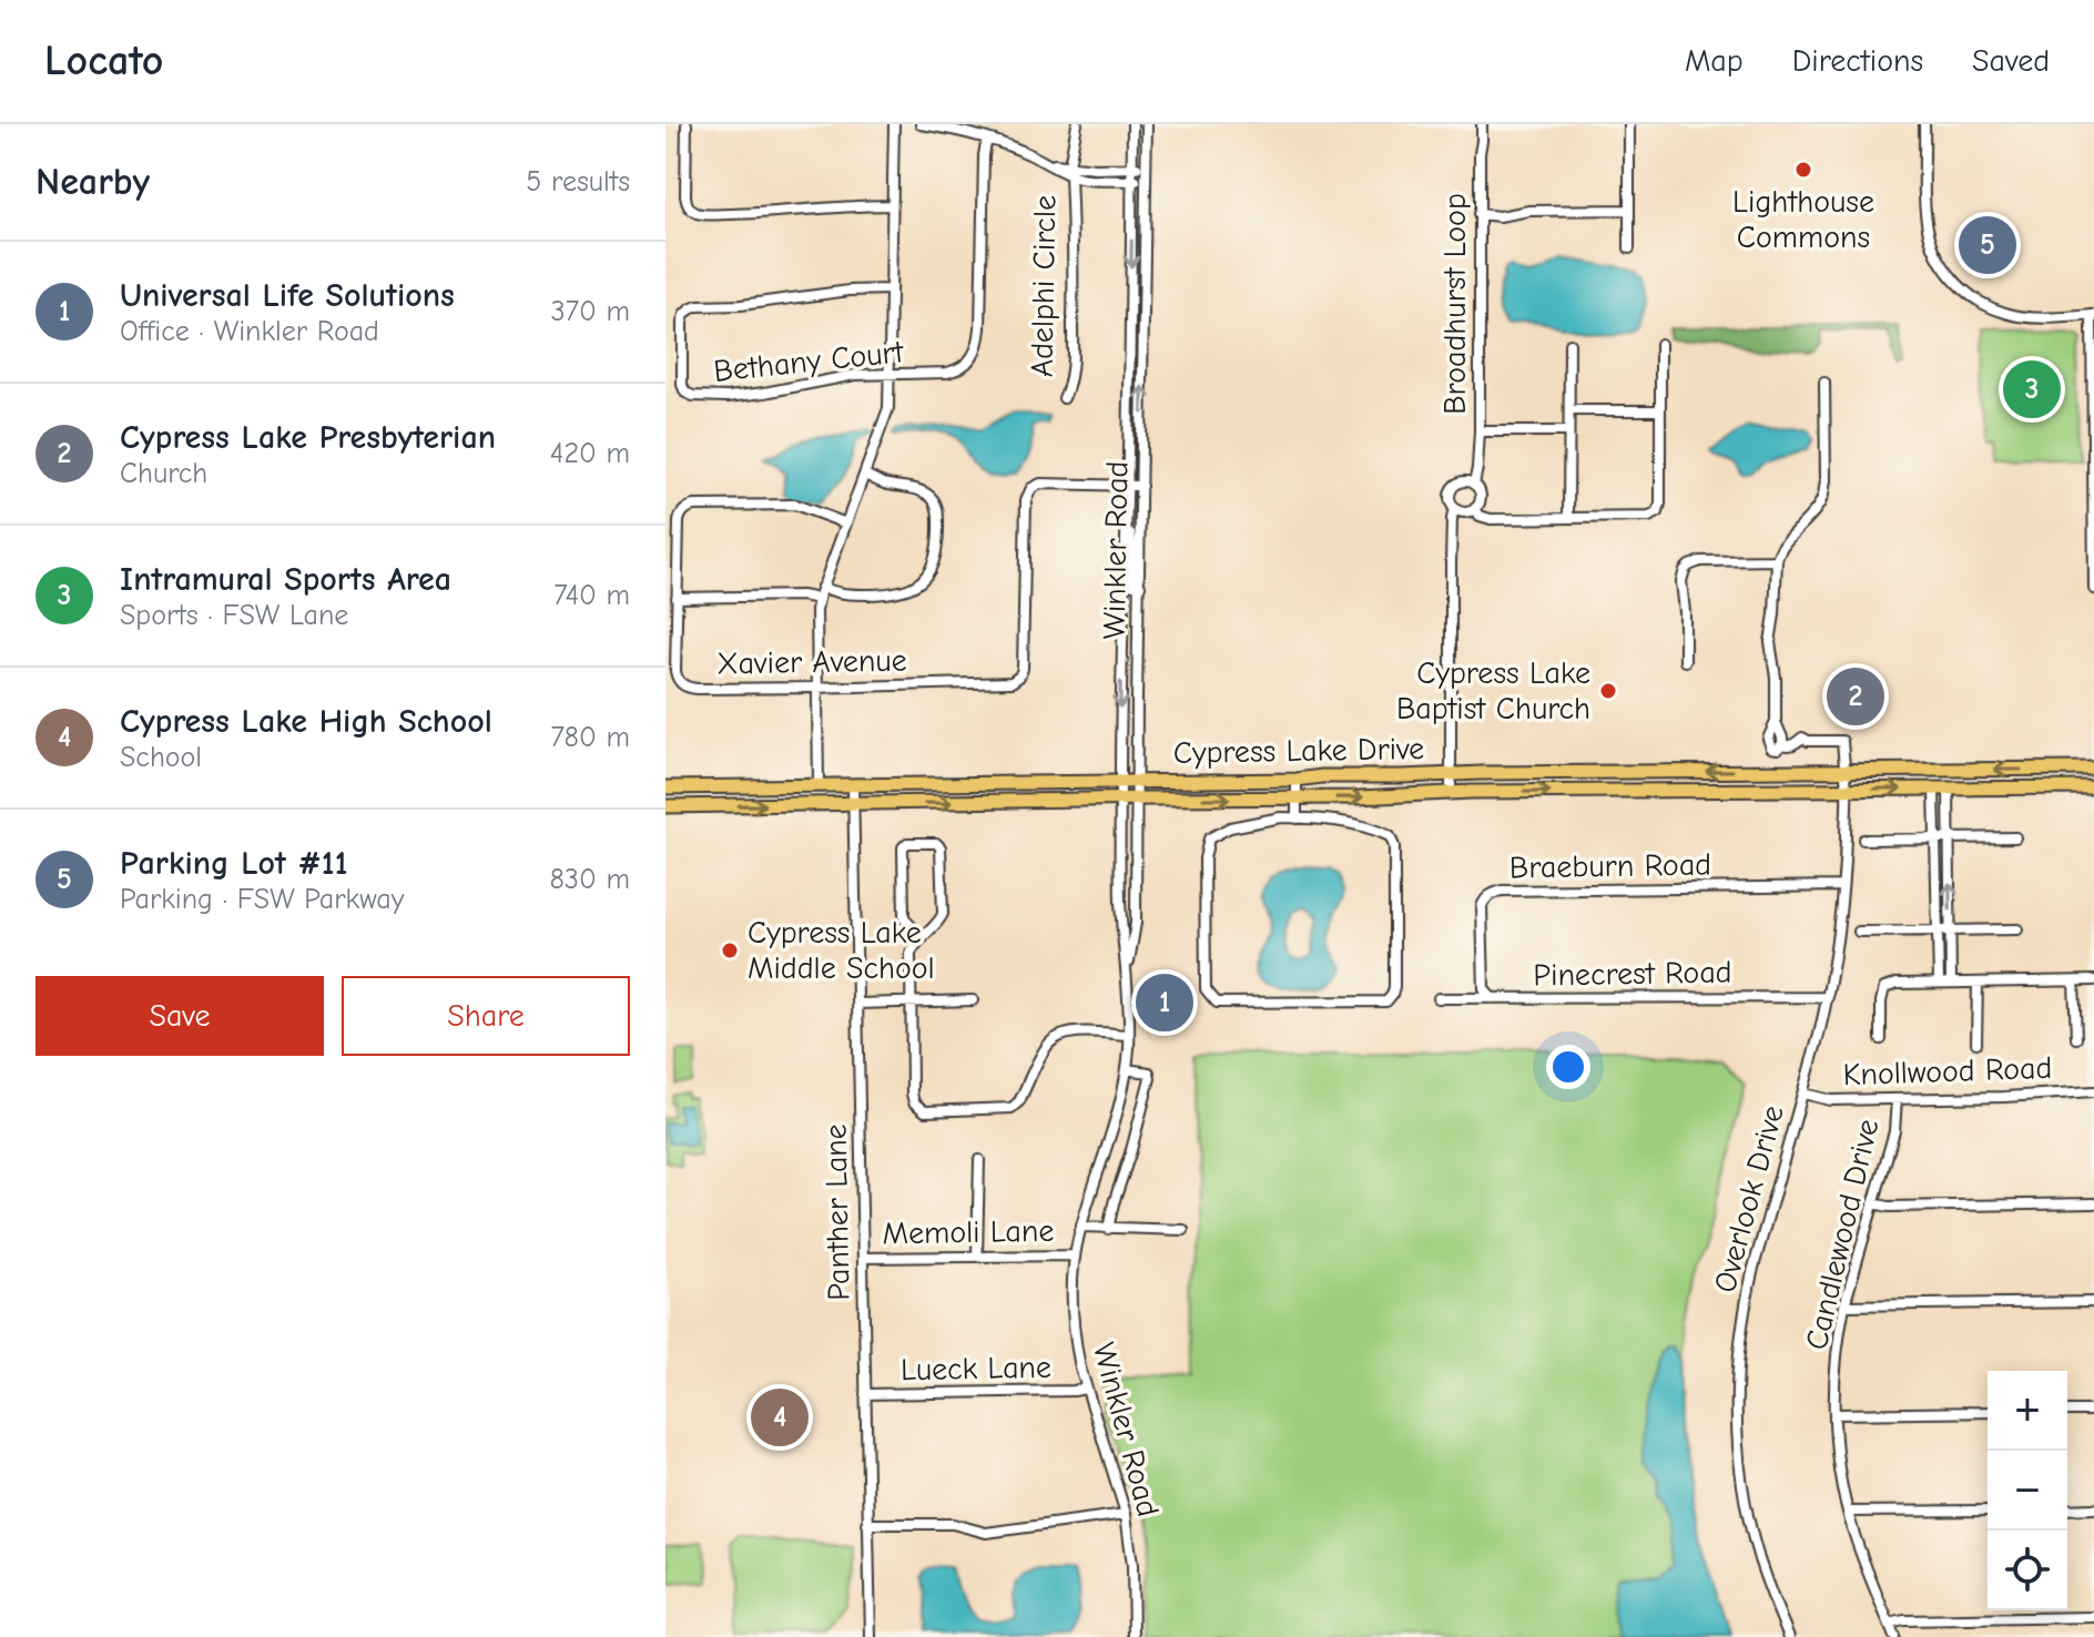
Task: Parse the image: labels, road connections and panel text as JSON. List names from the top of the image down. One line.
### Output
{"streets":{"main road":["Cypress Lake Drive"],"street":["Adelphi Circle","Broadhurst Loop","Bethany Court","Winkler Road","Xavier Avenue","Braeburn Road","Pinecrest Road","Knollwood Road","Overlook Drive","Panther Lane","Memoli Lane","Candlewood Drive","Lueck Lane"]},"crossings":[["Winkler Road","Xavier Avenue"],["Winkler Road","Cypress Lake Drive"],["Winkler Road","Memoli Lane"],["Winkler Road","Lueck Lane"],["Cypress Lake Drive","Overlook Drive"],["Cypress Lake Drive","Panther Lane"],["Braeburn Road","Pinecrest Road"],["Braeburn Road","Overlook Drive"],["Pinecrest Road","Overlook Drive"],["Knollwood Road","Overlook Drive"],["Knollwood Road","Candlewood Drive"],["Panther Lane","Memoli Lane"],["Panther Lane","Lueck Lane"]],"places":["Lighthouse Commons","Cypress Lake Baptist Church","Cypress Lake Middle School"],"page":{"header":"Locato","nav":["Map","Directions","Saved"],"heading":["Nearby","5 results"],"pins":["5","3","2","1","4"],"list":[{"mark":"1","name":"Universal Life Solutions","note":"Office · Winkler Road","value":"370 m"},{"mark":"2","name":"Cypress Lake Presbyterian","note":"Church","value":"420 m"},{"mark":"3","name":"Intramural Sports Area","note":"Sports · FSW Lane","value":"740 m"},{"mark":"4","name":"Cypress Lake High School","note":"School","value":"780 m"},{"mark":"5","name":"Parking Lot #11","note":"Parking · FSW Parkway","value":"830 m"}],"buttons":["Save","Share"],"map_buttons":["+","−"]}}
